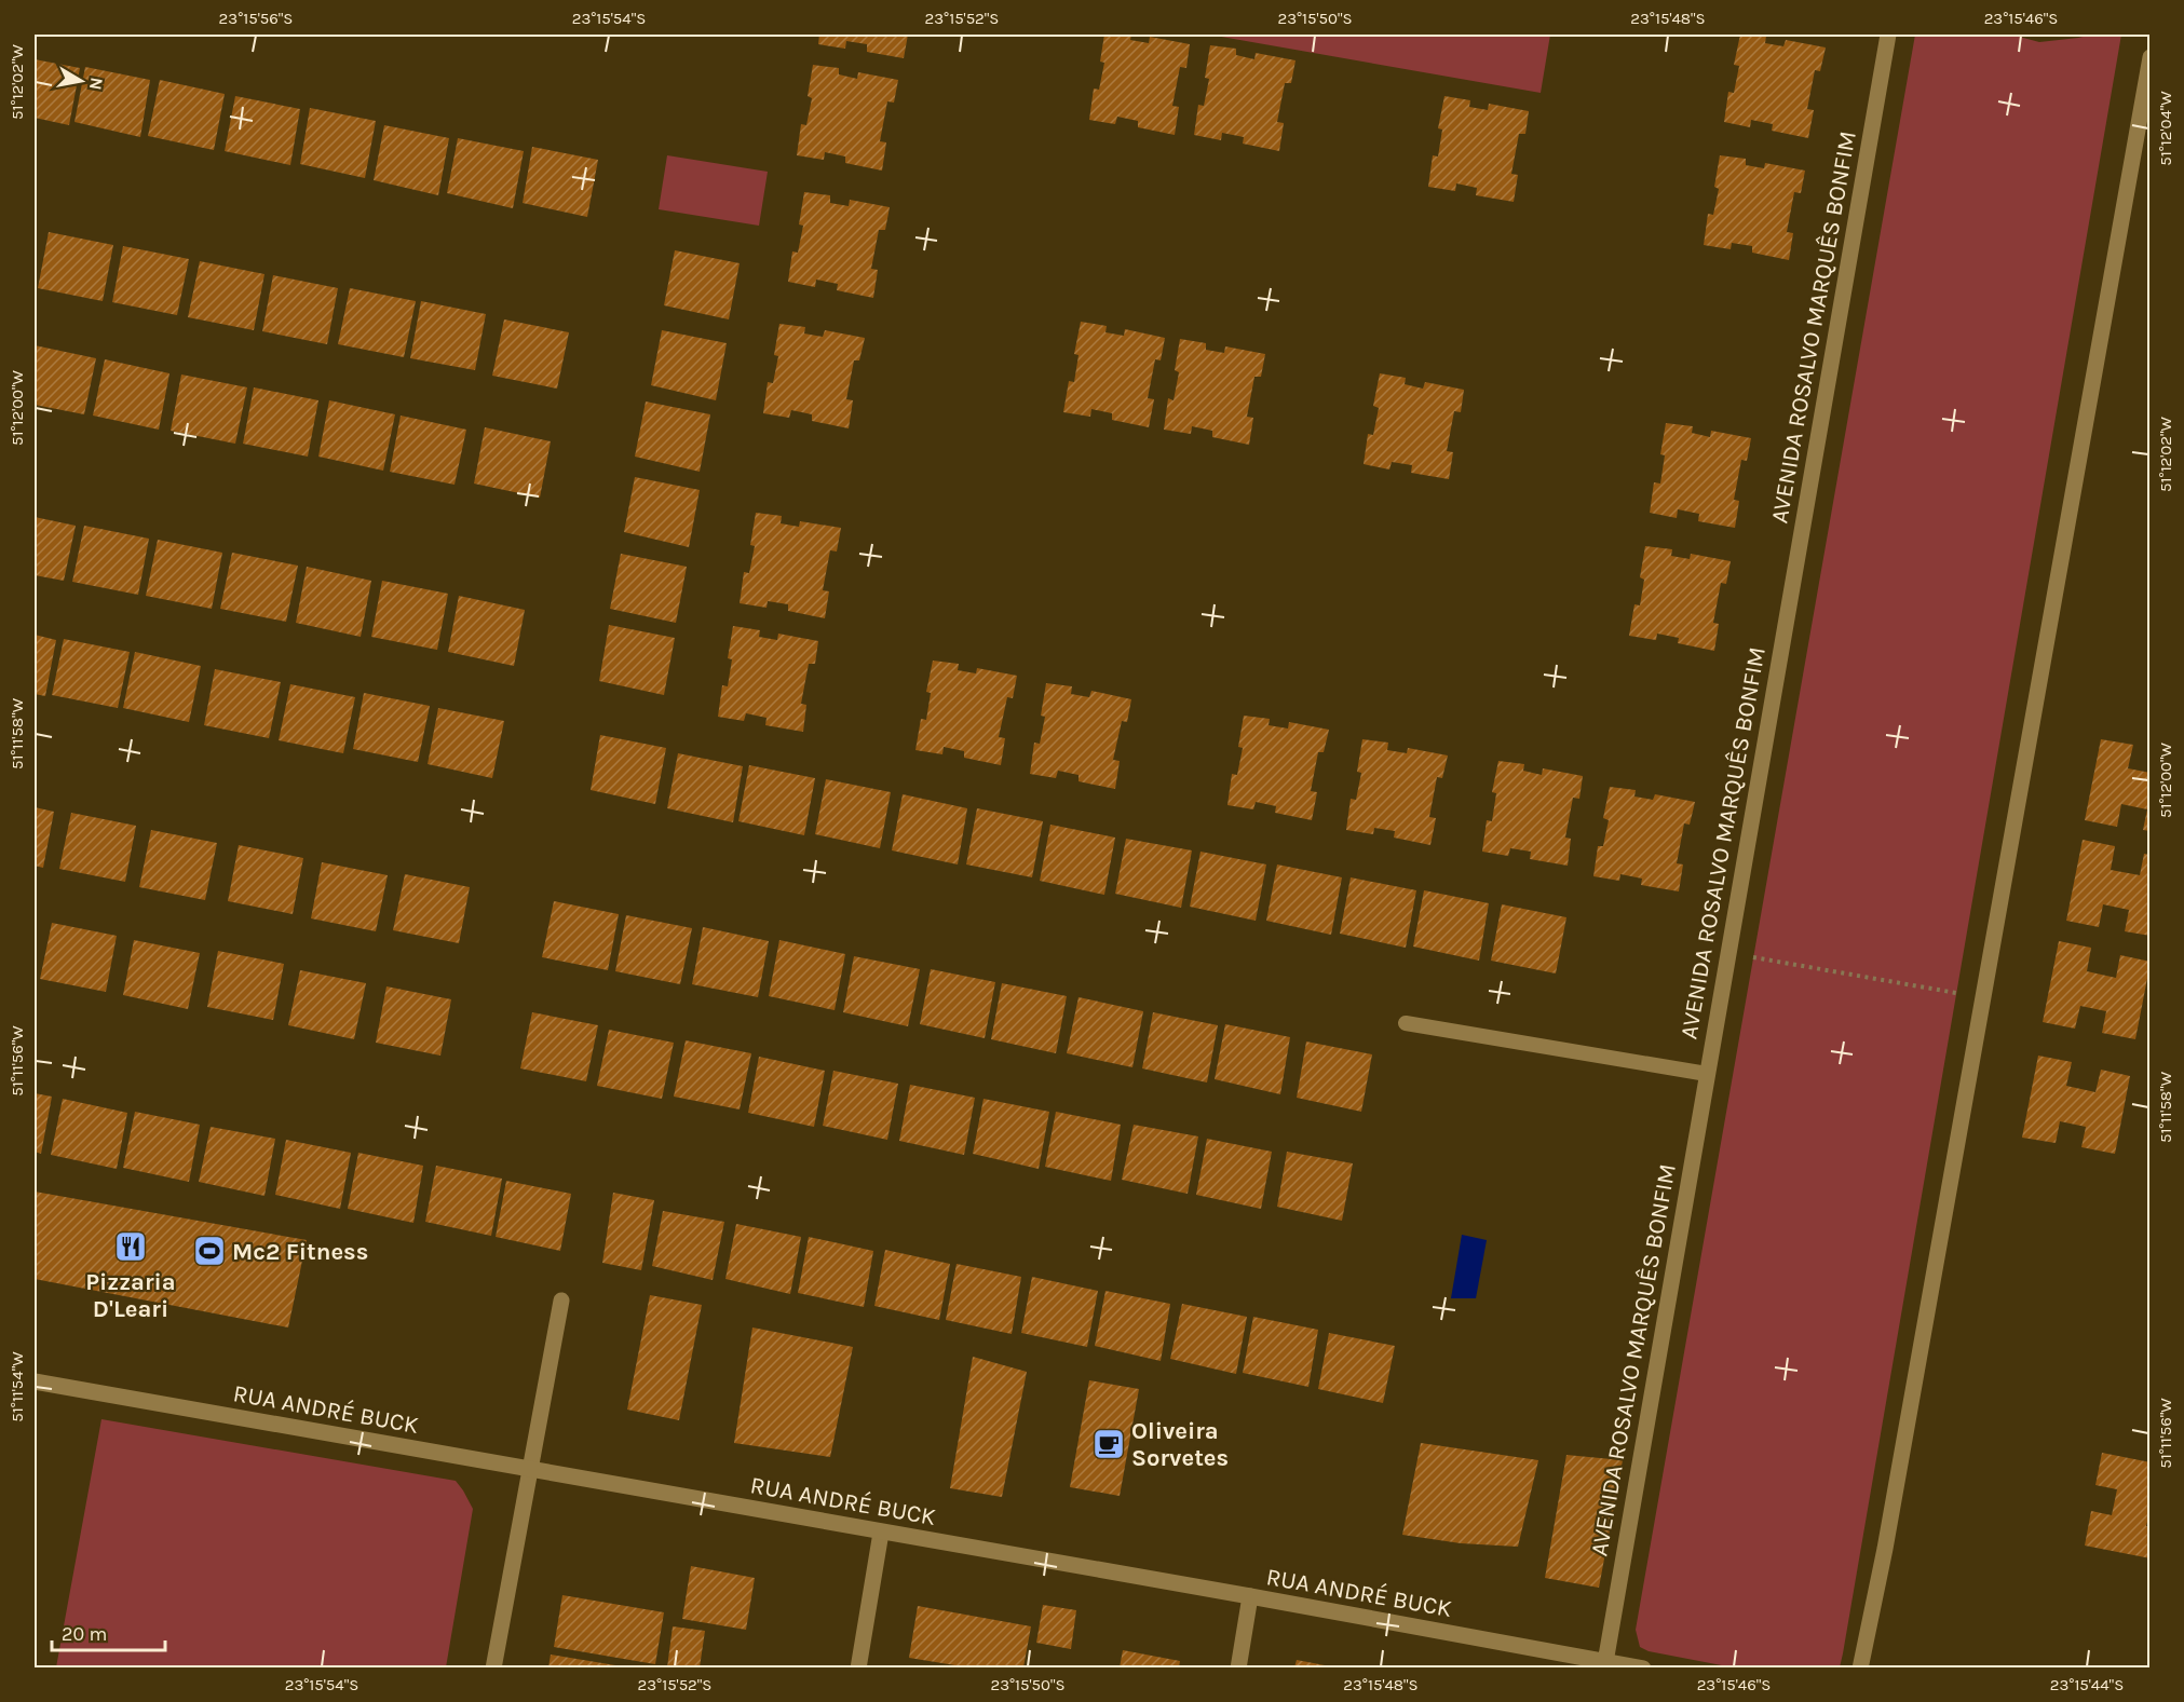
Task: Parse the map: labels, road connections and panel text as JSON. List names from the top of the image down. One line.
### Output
{"streets":{"street":["AVENIDA ROSALVO MARQUÊS BONFIM","RUA ANDRÉ BUCK"]},"crossings":[["AVENIDA ROSALVO MARQUÊS BONFIM","RUA ANDRÉ BUCK"]],"places":{"restaurant":["Pizzaria D'Leari"],"sports":["Mc2 Fitness"],"cafe":["Oliveira Sorvetes"]},"scale_bar":"20 m","north":"right","coordinates":["23°15'56\"S","23°15'54\"S","23°15'52\"S","23°15'50\"S","23°15'48\"S","23°15'46\"S","51°12'02\"W","51°12'04\"W","51°12'00\"W","51°11'58\"W","51°11'56\"W","51°11'54\"W","23°15'44\"S"]}
